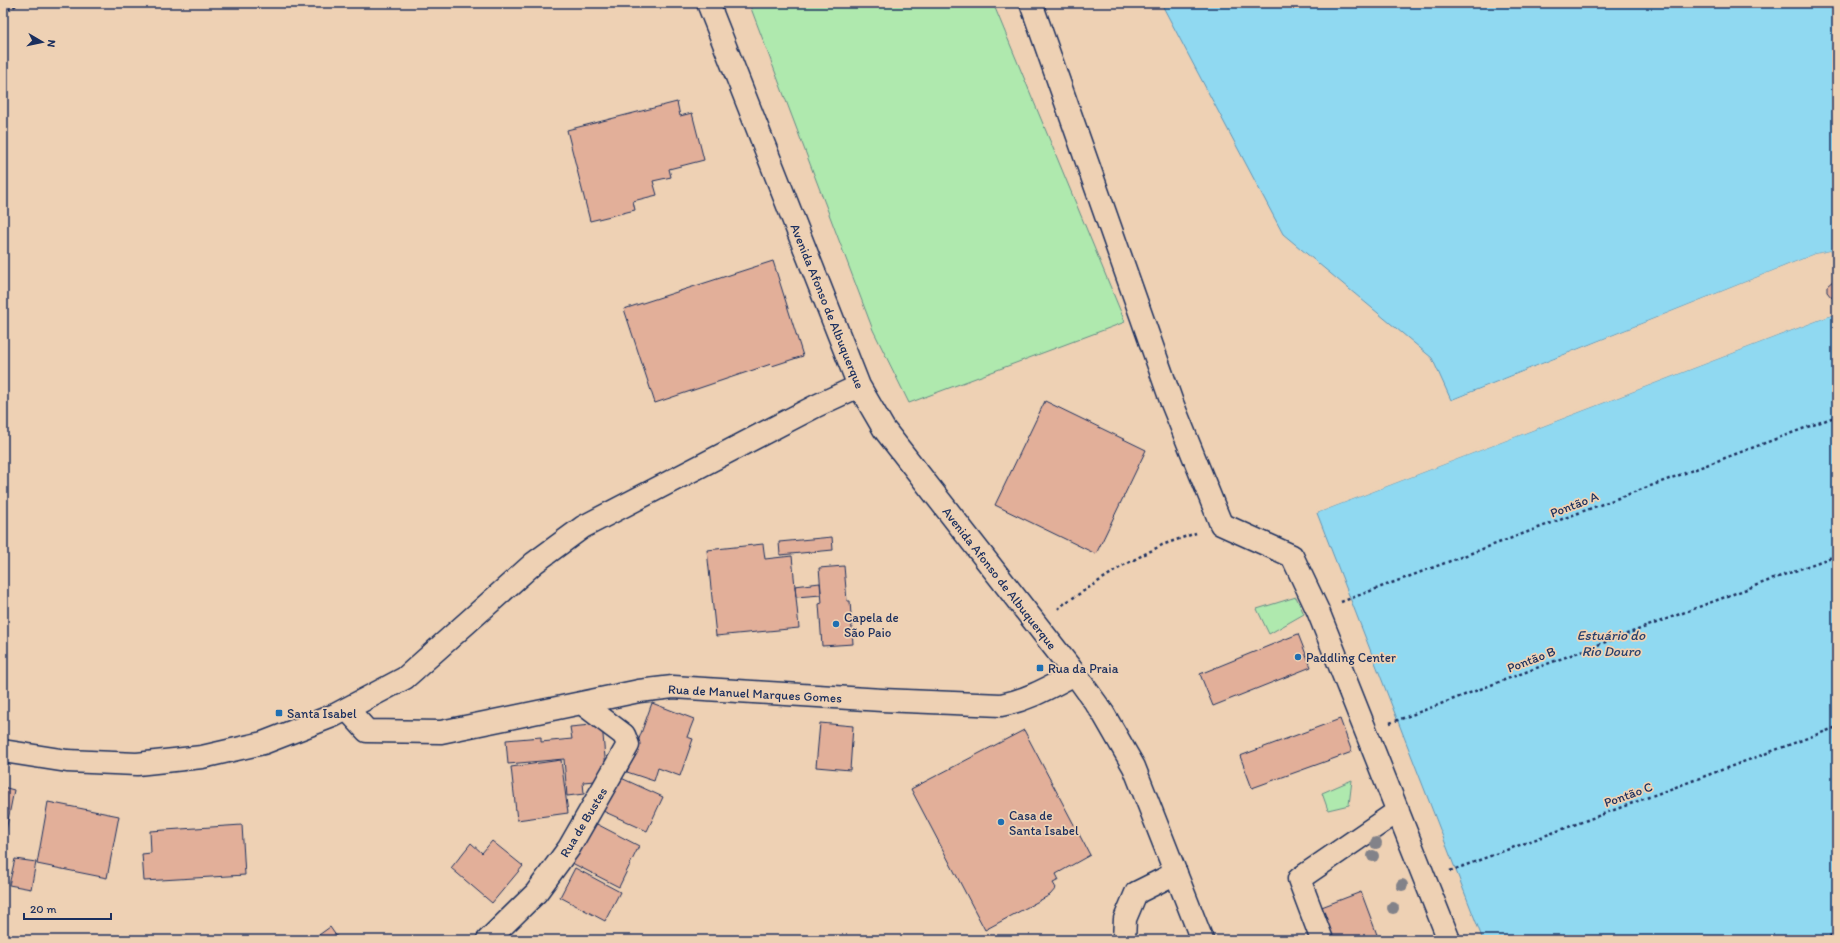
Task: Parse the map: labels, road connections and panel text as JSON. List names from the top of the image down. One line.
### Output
{"streets":{"street":["Avenida Afonso de Albuquerque","Rua de Manuel Marques Gomes","Rua de Bustes"],"path":["Pontão A","Pontão B","Pontão C"]},"crossings":[["Avenida Afonso de Albuquerque","Rua de Manuel Marques Gomes"],["Rua de Manuel Marques Gomes","Rua de Bustes"]],"water":["Estuário do Rio Douro"],"places":{"other":["Capela de São Paio","Paddling Center","Casa de Santa Isabel"],"transit":["Rua da Praia","Santa Isabel"]},"scale_bar":"20 m","north":"right"}
